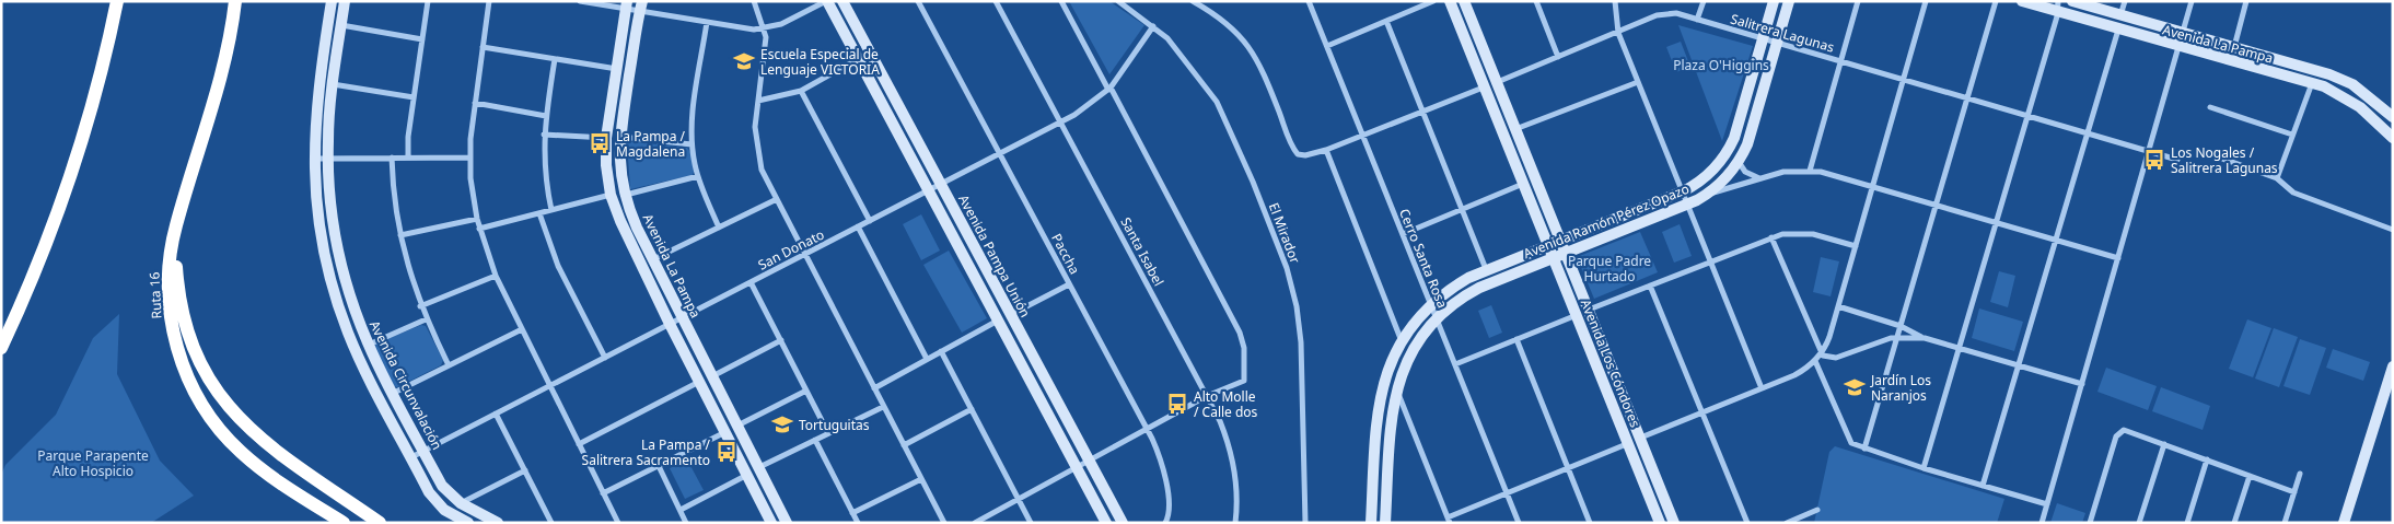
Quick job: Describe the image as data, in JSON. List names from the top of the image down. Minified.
{"streets":{"highway":["Ruta 16"],"street":["Salitrera Lagunas","Avenida La Pampa","Avenida Ramón Pérez Opazo","El Mirador","San Donato","Santa Isabel","Paccha","Avenida Pampa Unión","Cerro Santa Rosa","Avenida Los Cóndores","Avenida Circunvalación"]},"crossings":[["Salitrera Lagunas","Avenida Ramón Pérez Opazo"],["Salitrera Lagunas","Cerro Santa Rosa"],["Salitrera Lagunas","Avenida Los Cóndores"],["Avenida La Pampa","San Donato"],["Avenida Ramón Pérez Opazo","Cerro Santa Rosa"],["Avenida Ramón Pérez Opazo","Avenida Los Cóndores"],["El Mirador","San Donato"],["San Donato","Santa Isabel"],["San Donato","Paccha"],["San Donato","Avenida Pampa Unión"],["San Donato","Avenida Circunvalación"]],"parks":["Plaza O'Higgins","Parque Padre Hurtado","Parque Parapente Alto Hospicio"],"places":{"school or university":["Escuela Especial de Lenguaje VICTORIA","Jardín Los Naranjos","Tortuguitas"],"bus stop":["La Pampa / Magdalena","Los Nogales / Salitrera Lagunas","Alto Molle / Calle dos","La Pampa / Salitrera Sacramento"]}}
